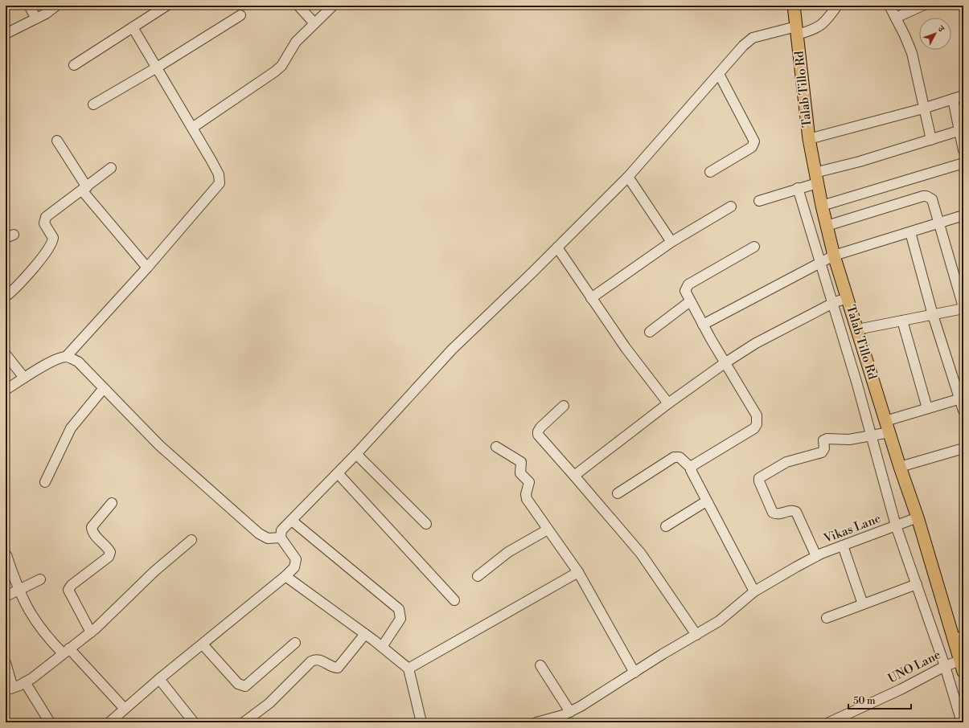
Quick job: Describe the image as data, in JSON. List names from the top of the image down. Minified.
{"streets":{"main road":["Talab Tillo Rd"],"street":["Vikas Lane","UNO Lane"]},"crossings":[["Talab Tillo Rd","Vikas Lane"],["Talab Tillo Rd","UNO Lane"]],"scale_bar":"50 m","north":"top right"}
